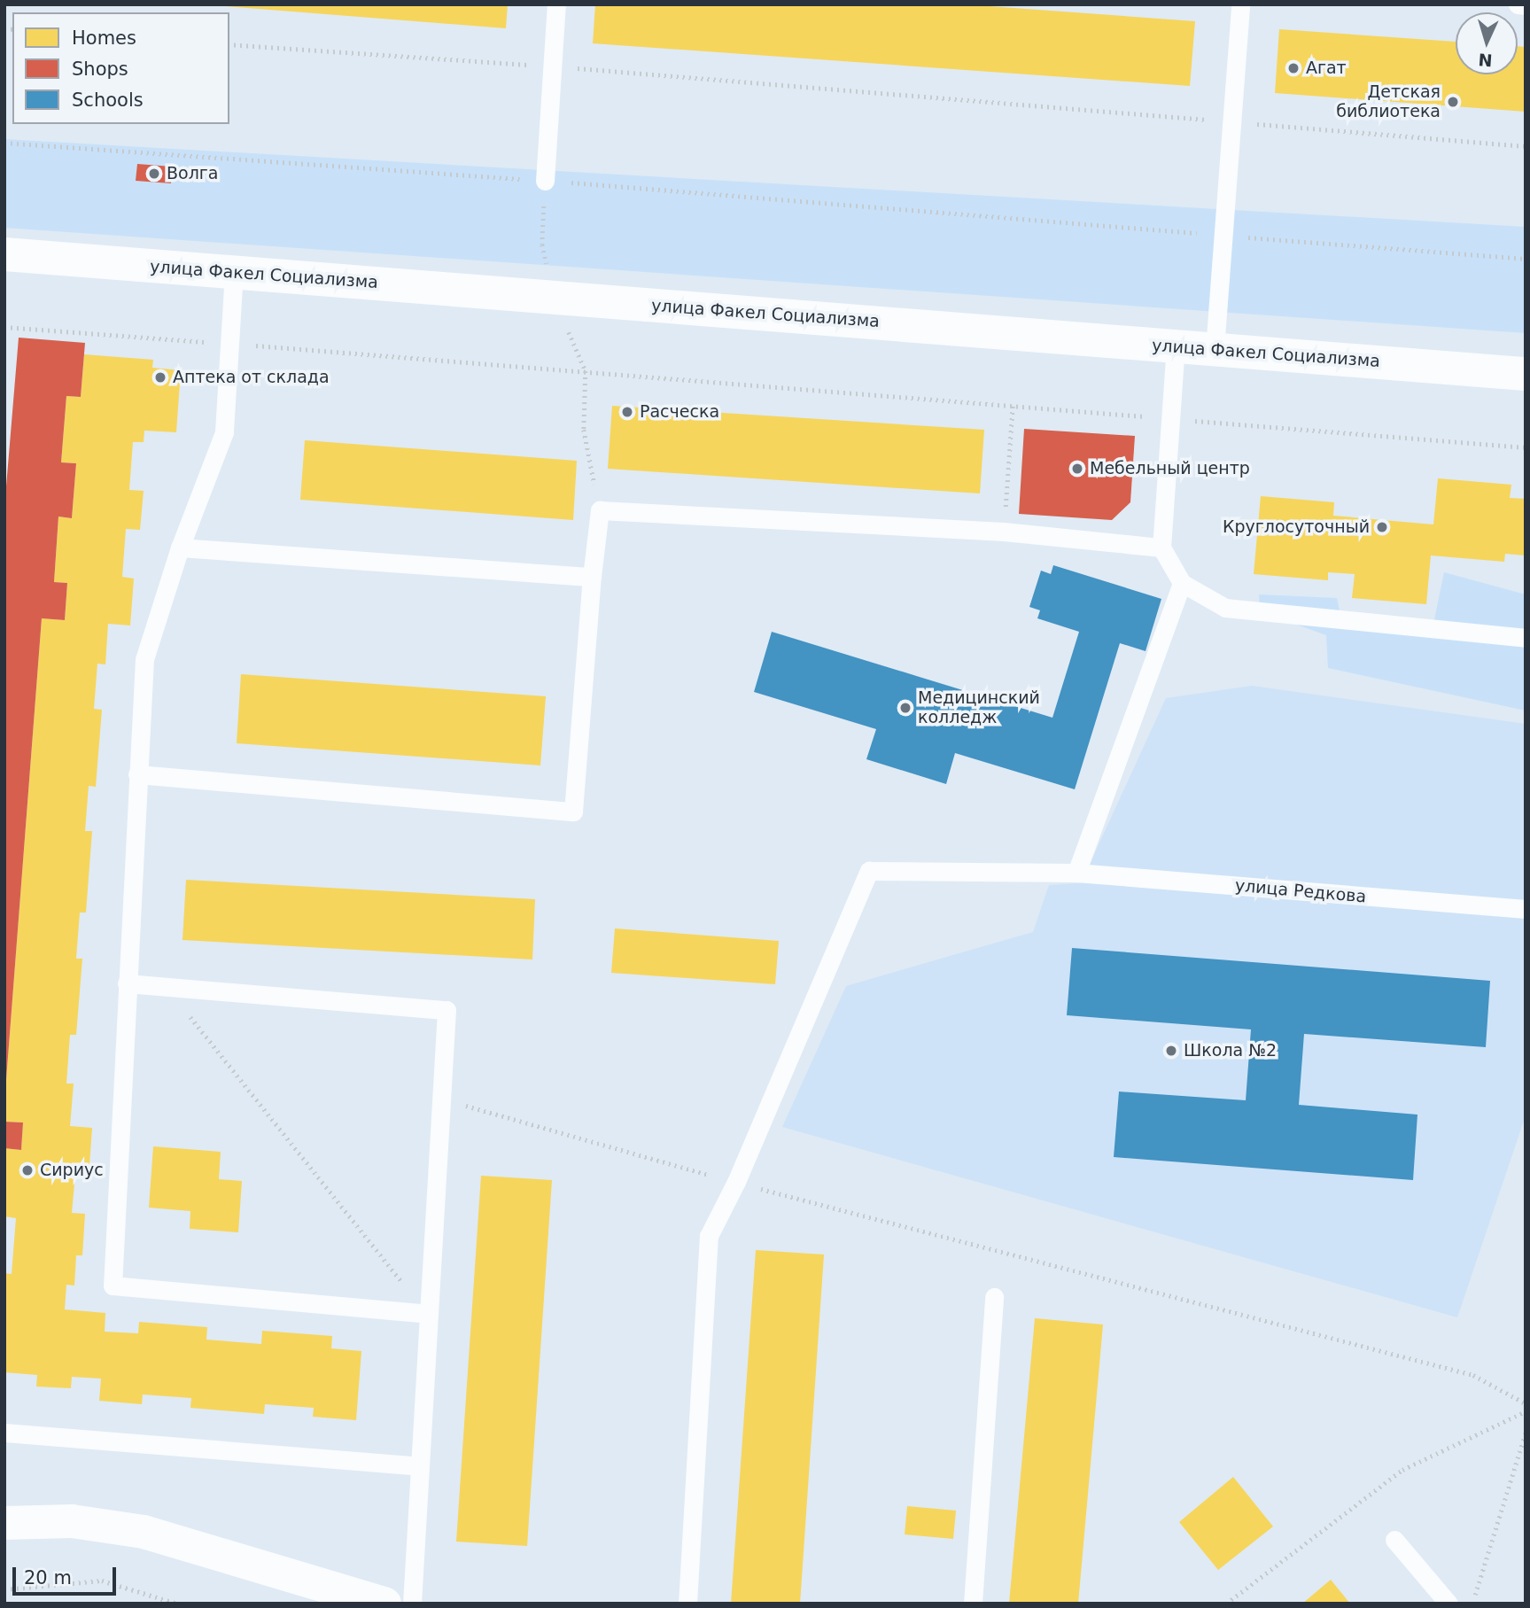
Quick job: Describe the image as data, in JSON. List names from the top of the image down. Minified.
{"streets":{"main road":["улица Факел Социализма"],"lane":["улица Редкова"]},"places":["Агат","Детская библиотека","Волга","Аптека от склада","Расческа","Мебельный центр","Круглосуточный","Медицинский колледж","Школа №2","Сириус"],"legend":["Homes","Shops","Schools"],"scale_bar":"20 m","north":"bottom"}
